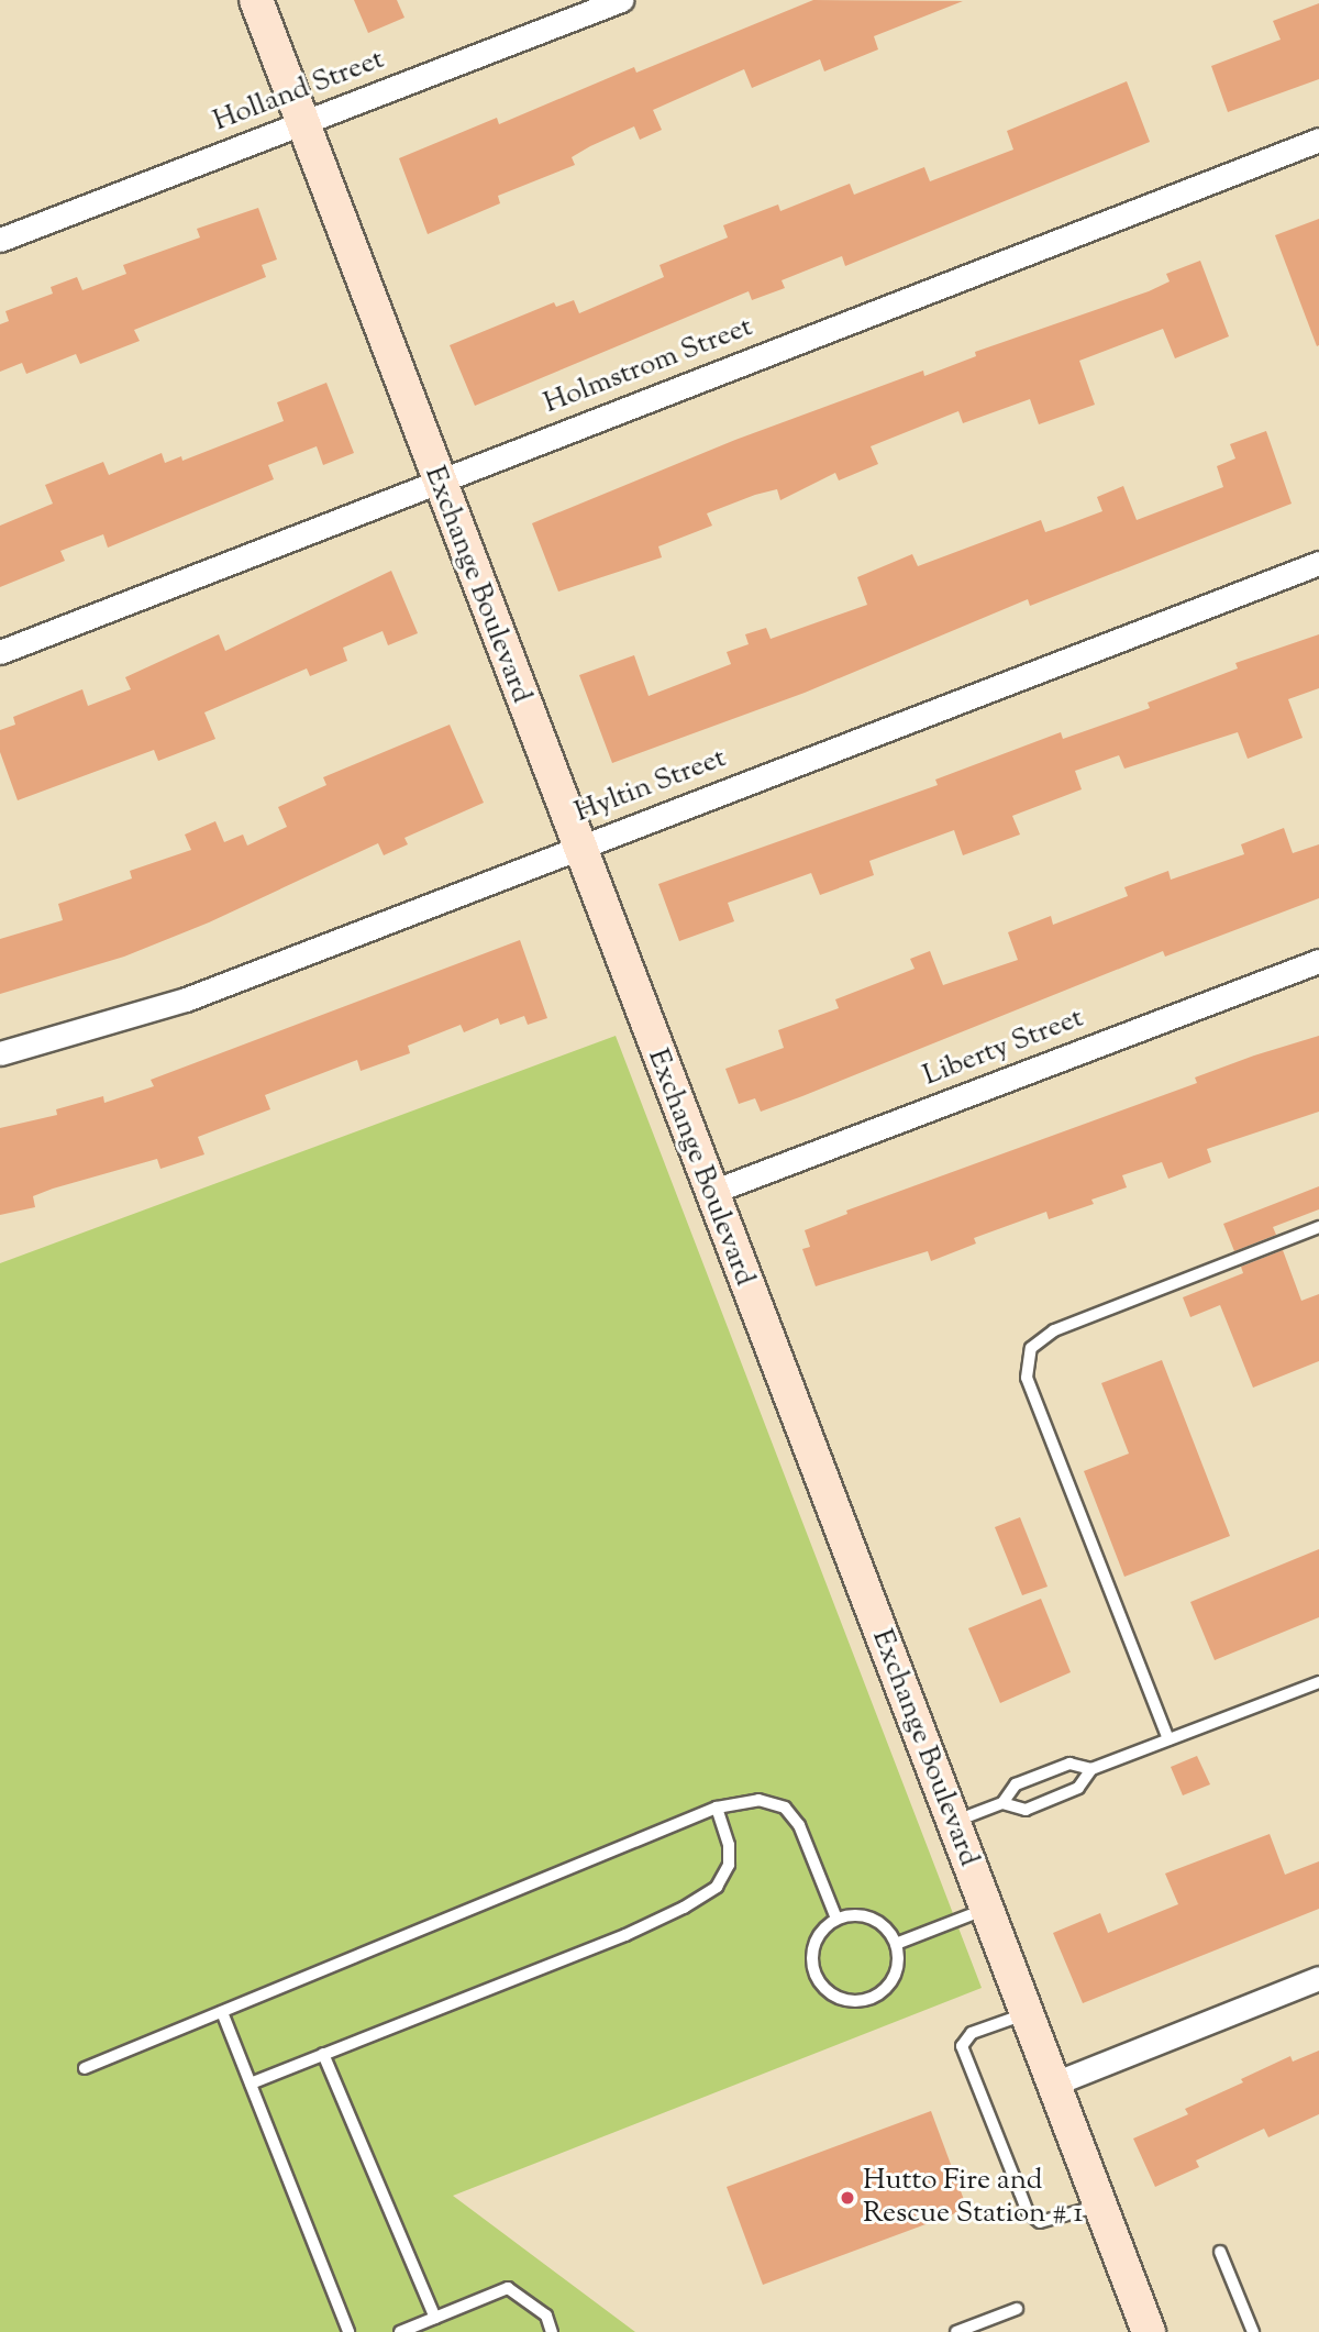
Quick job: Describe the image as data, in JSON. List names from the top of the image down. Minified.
{"streets":{"street":["Holland Street","Holmstrom Street","Exchange Boulevard","Hyltin Street","Liberty Street"]},"crossings":[["Holland Street","Exchange Boulevard"],["Holmstrom Street","Exchange Boulevard"],["Exchange Boulevard","Hyltin Street"],["Exchange Boulevard","Liberty Street"]],"places":["Hutto Fire and Rescue Station # 1"]}
